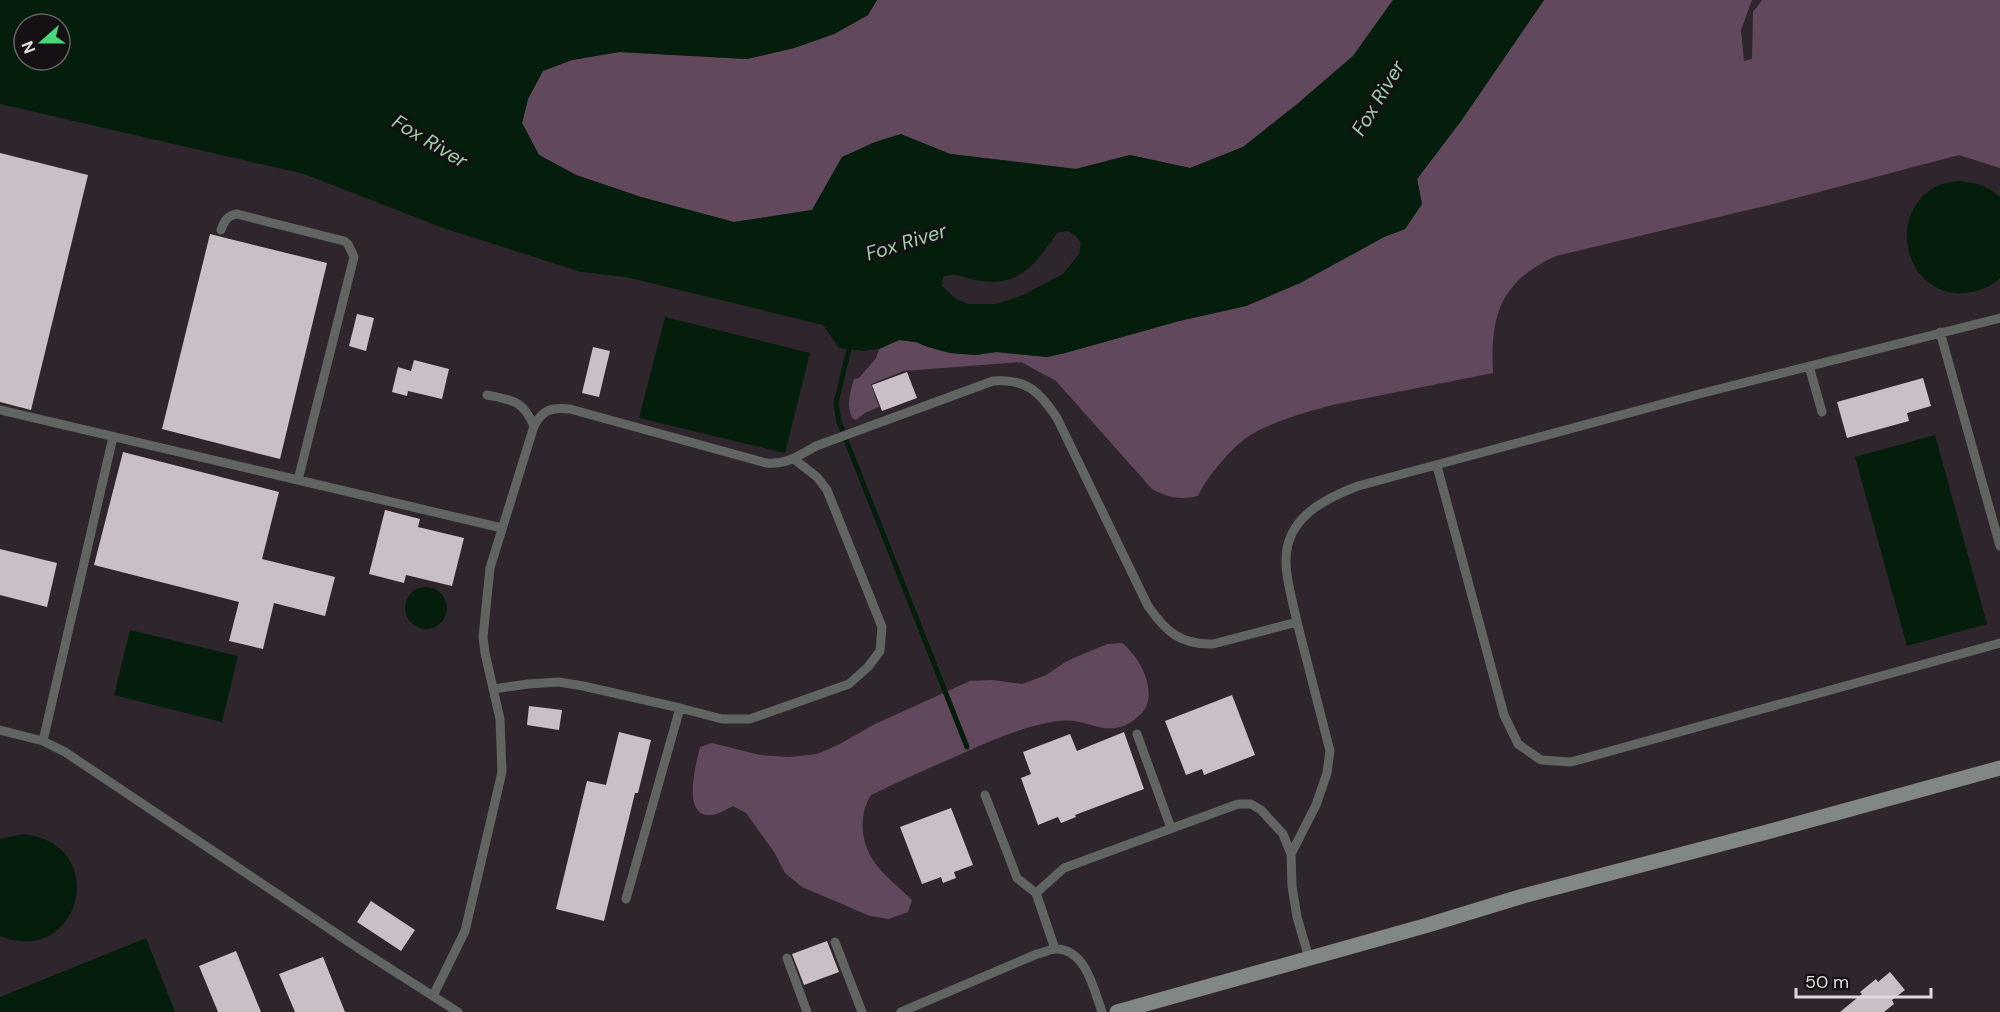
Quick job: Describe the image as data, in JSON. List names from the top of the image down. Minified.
{"water":["Fox River"],"scale_bar":"50 m","north":"left"}
